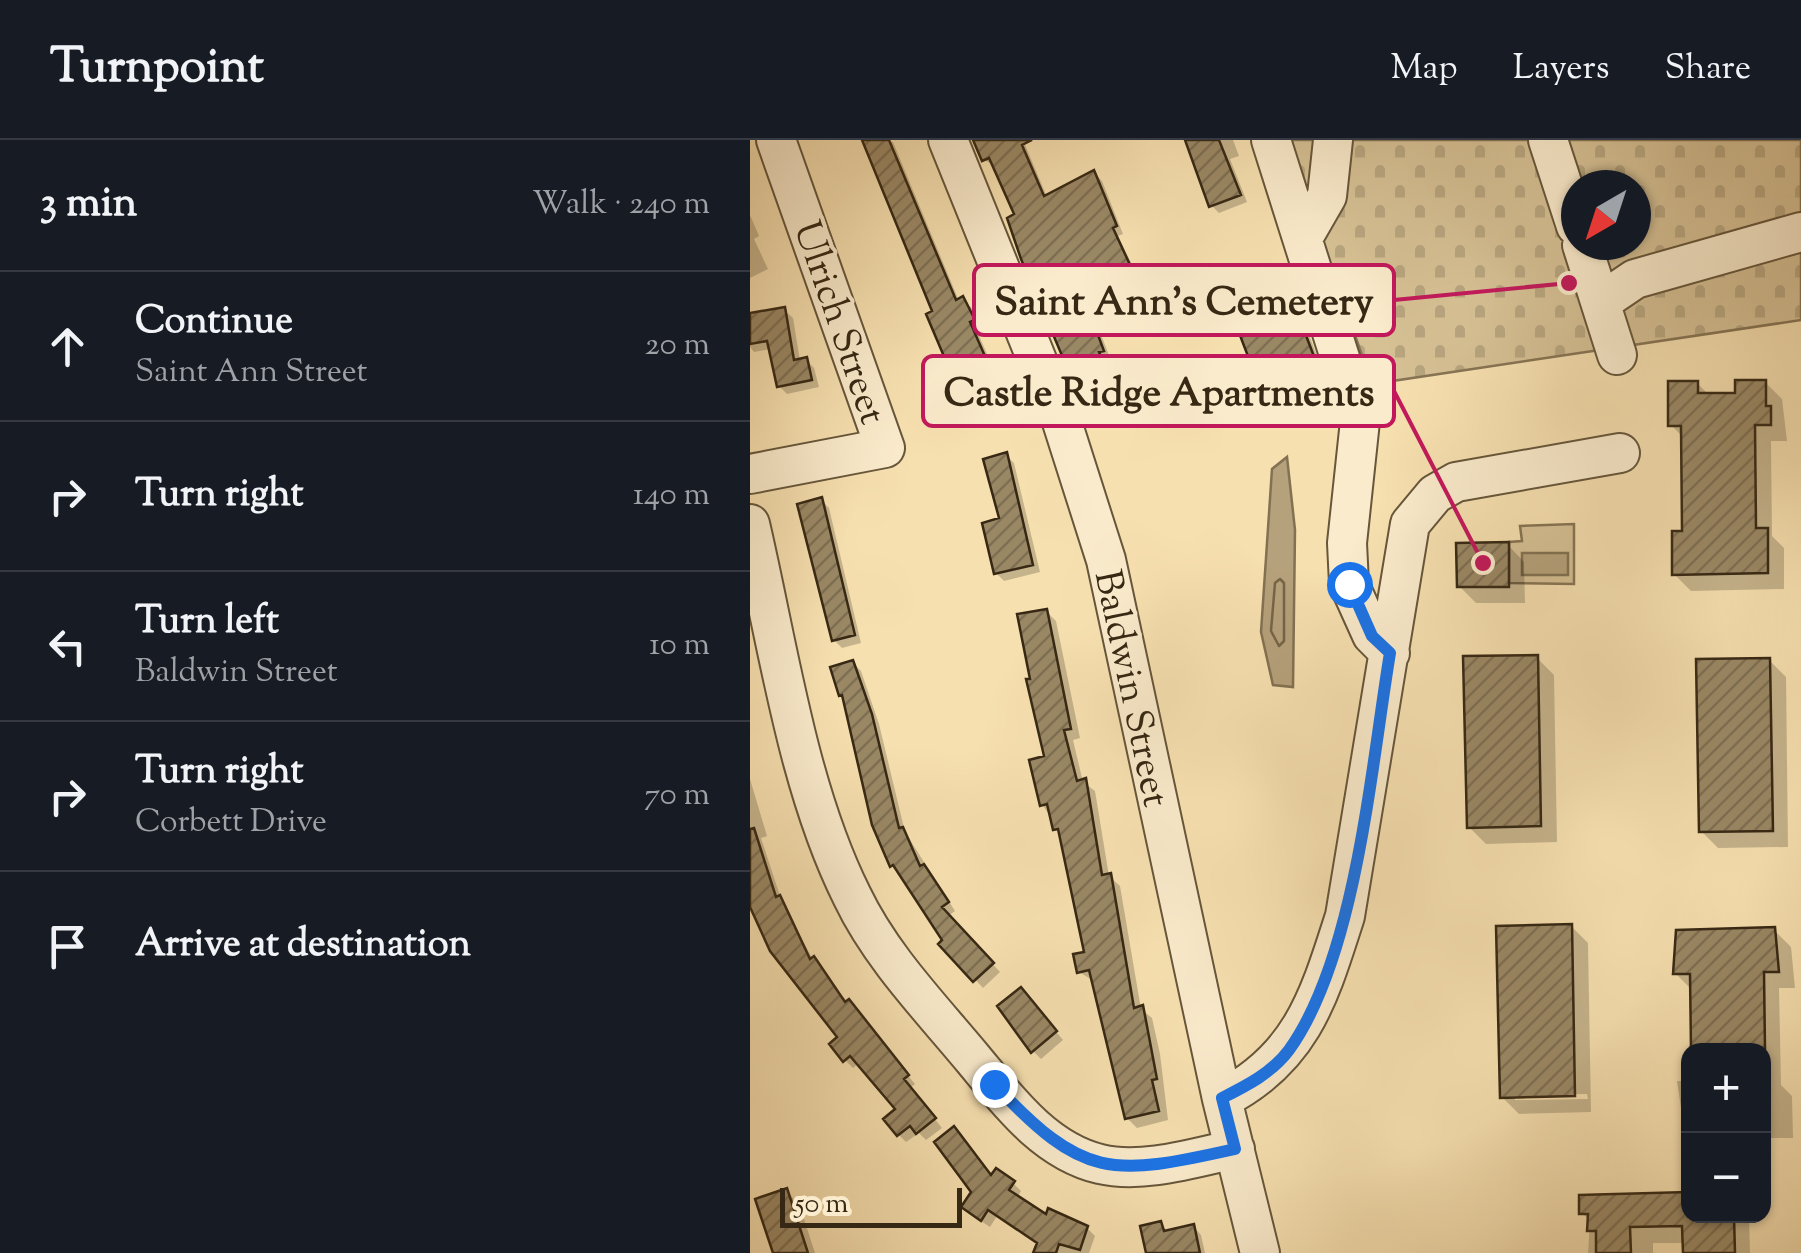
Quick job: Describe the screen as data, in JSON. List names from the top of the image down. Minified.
{"streets":{"street":["Ulrich Street","Baldwin Street"]},"places":["Saint Ann's Cemetery","Castle Ridge Apartments"],"scale_bar":"50 m","north":"bottom left","page":{"header":"Turnpoint","nav":["Map","Layers","Share"],"heading":["3 min","Walk · 240 m"],"list":[["Continue","Saint Ann Street","20 m"],["Turn right","140 m"],["Turn left","Baldwin Street","10 m"],["Turn right","Corbett Drive","70 m"],"Arrive at destination"],"map_buttons":["+","−"],"scale":"50 m"}}
